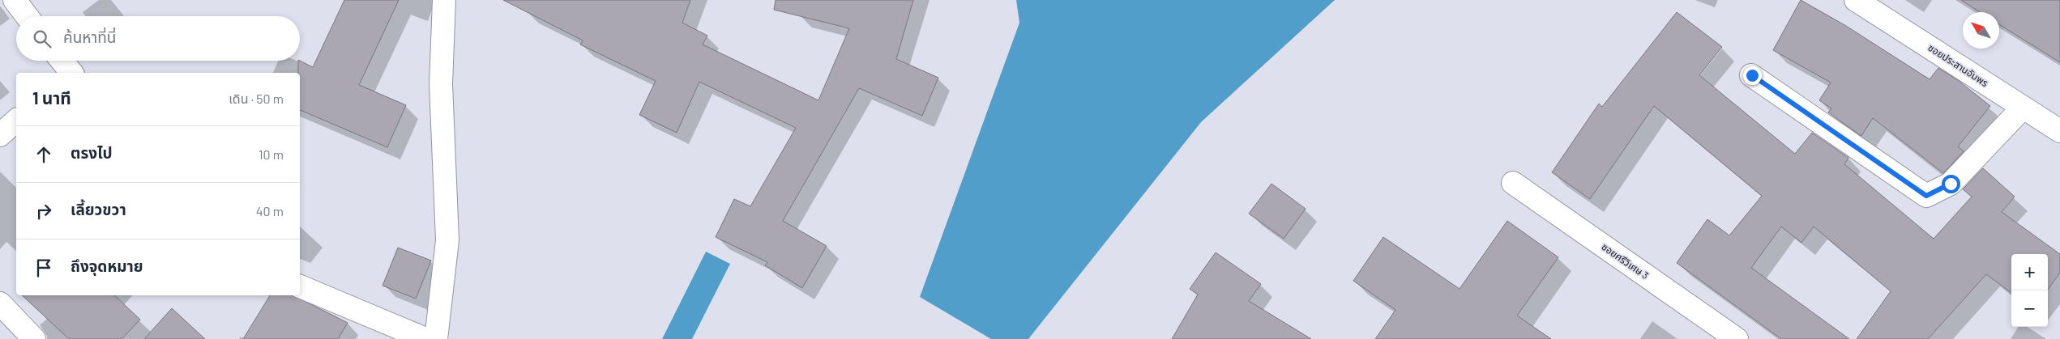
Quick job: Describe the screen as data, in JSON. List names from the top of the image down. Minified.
{"streets":{"street":["ซอยประสานอัมพร","ซอยศรีวิเศษ 3"]},"north":"top left","page":{"search":"ค้นหาที่นี่","heading":["1 นาที","เดิน · 50 m"],"list":[["ตรงไป","10 m"],["เลี้ยวขวา","40 m"],"ถึงจุดหมาย"],"map_buttons":["+","−"]}}
